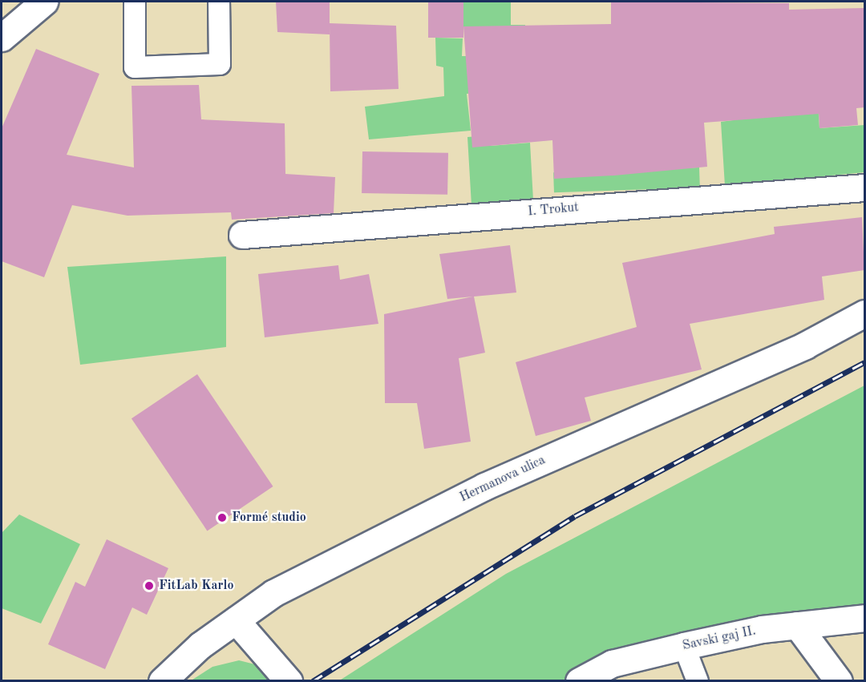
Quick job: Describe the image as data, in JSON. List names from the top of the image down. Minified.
{"streets":{"street":["I. Trokut","Hermanova ulica","Savski gaj II."]},"places":["Formé studio","FitLab Karlo"]}
